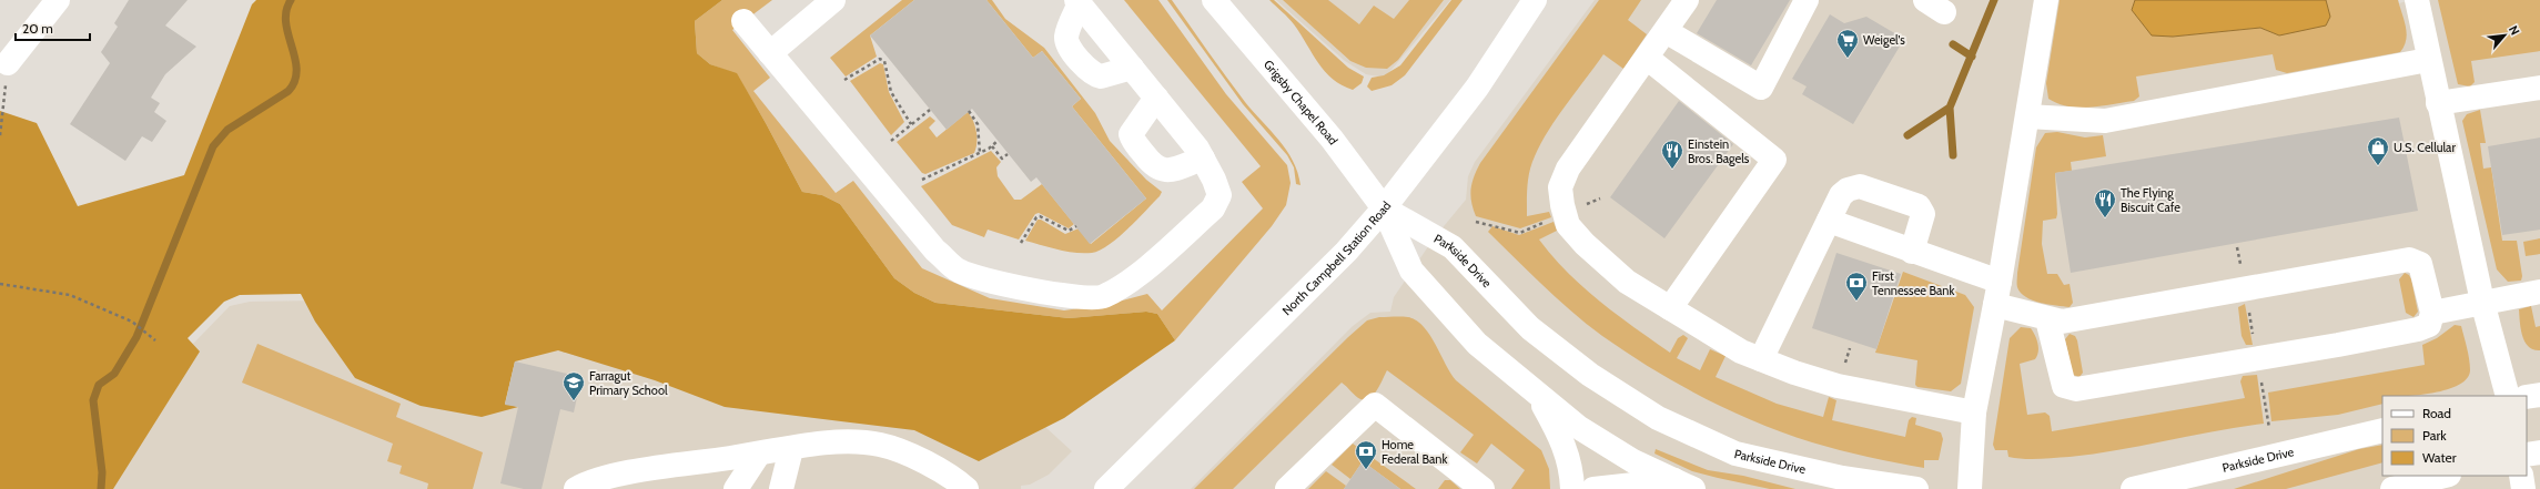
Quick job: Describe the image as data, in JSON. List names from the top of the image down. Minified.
{"streets":{"street":["Grigsby Chapel Road","North Campbell Station Road","Parkside Drive"]},"crossings":[["Grigsby Chapel Road","North Campbell Station Road"],["Grigsby Chapel Road","Parkside Drive"],["North Campbell Station Road","Parkside Drive"]],"places":{"supermarket":["Weigel's"],"shop":["U.S. Cellular"],"restaurant":["Einstein Bros. Bagels","The Flying Biscuit Cafe"],"bank":["First Tennessee Bank","Home Federal Bank"],"school or university":["Farragut Primary School"]},"legend":["Road","Park","Water"],"scale_bar":"20 m","north":"top right"}
